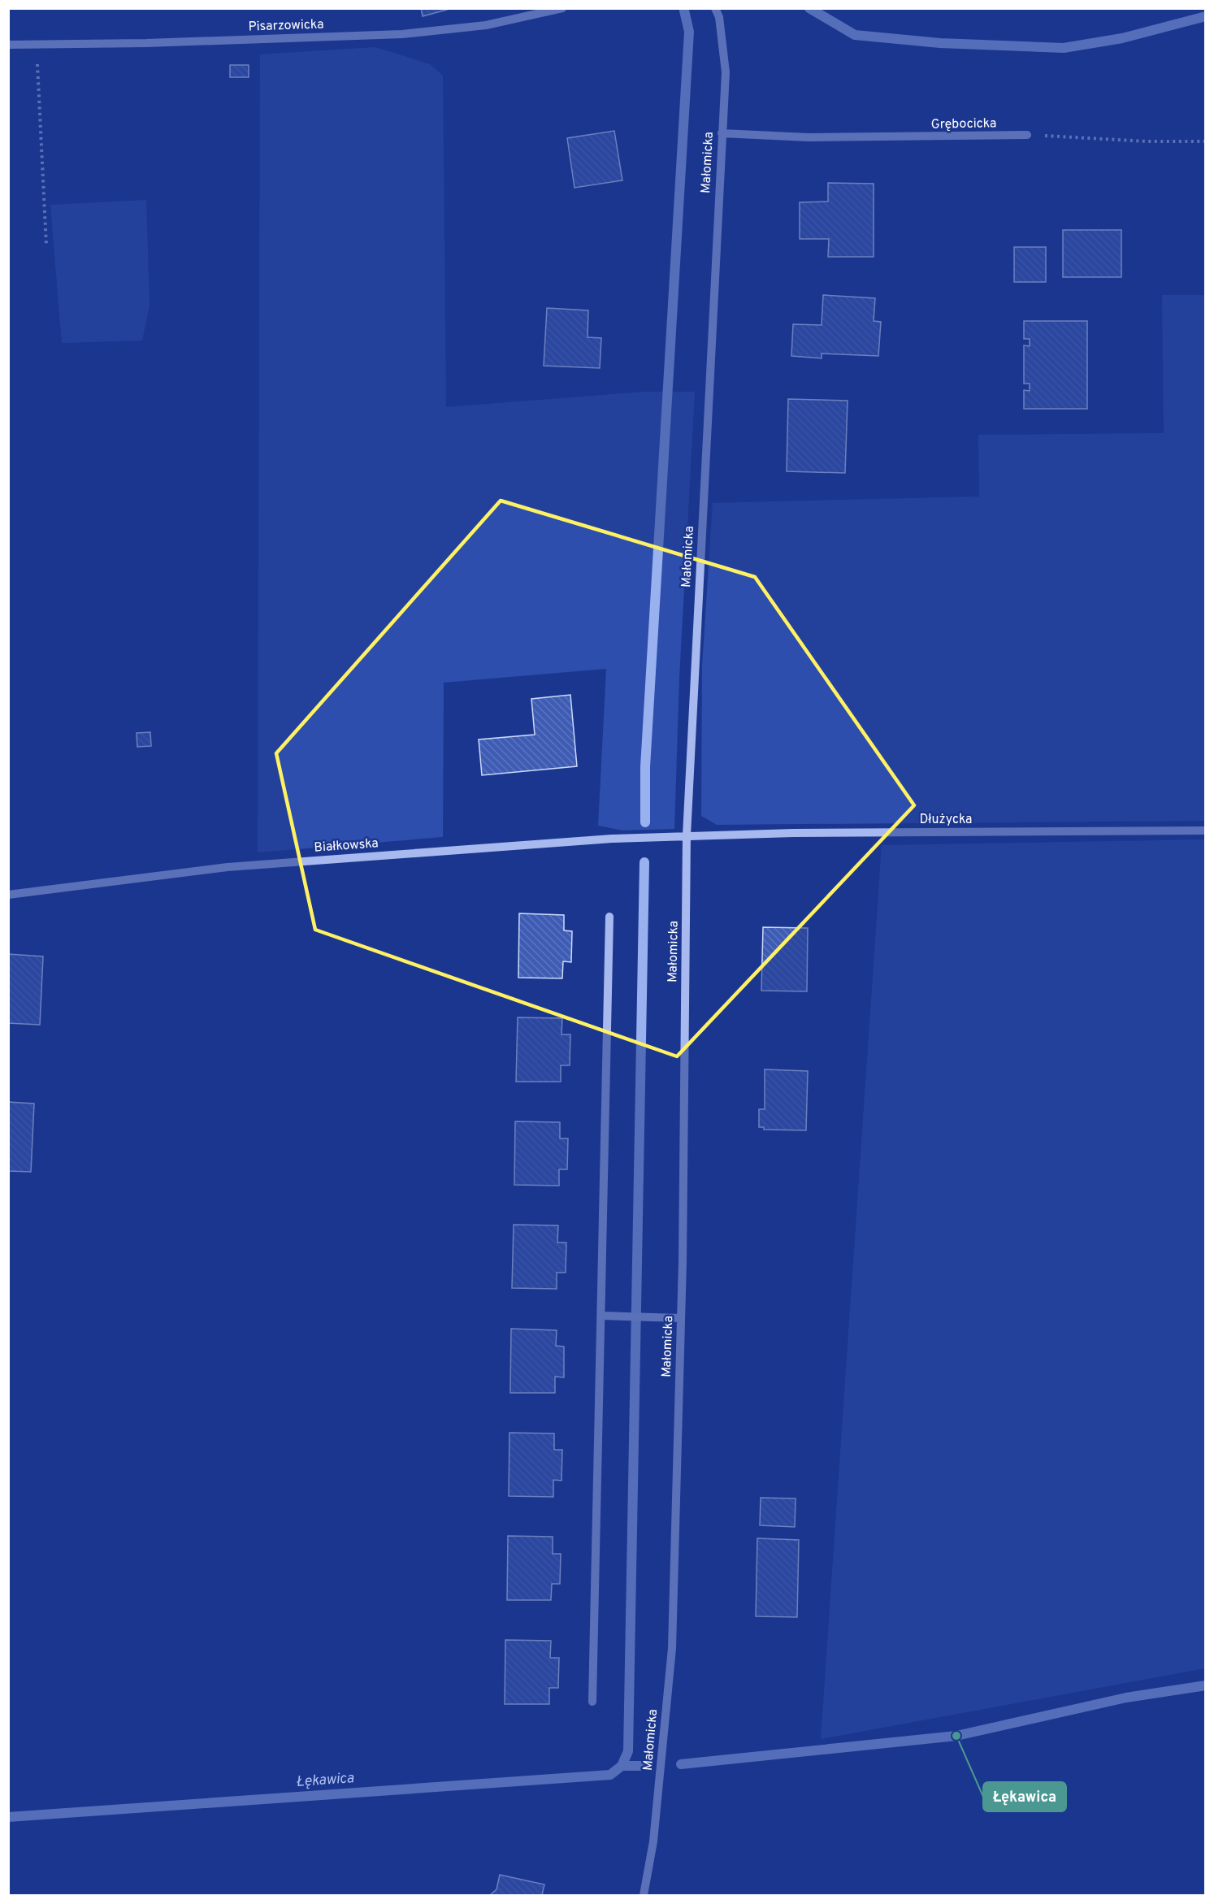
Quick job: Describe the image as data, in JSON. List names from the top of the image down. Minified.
{"streets":{"street":["Pisarzowicka","Grębocicka","Małomicka","Dłużycka","Białkowska"]},"crossings":[["Grębocicka","Małomicka"],["Małomicka","Dłużycka"],["Małomicka","Białkowska"],["Dłużycka","Białkowska"]],"water":["Łękawica"],"places":["Łękawica"]}
